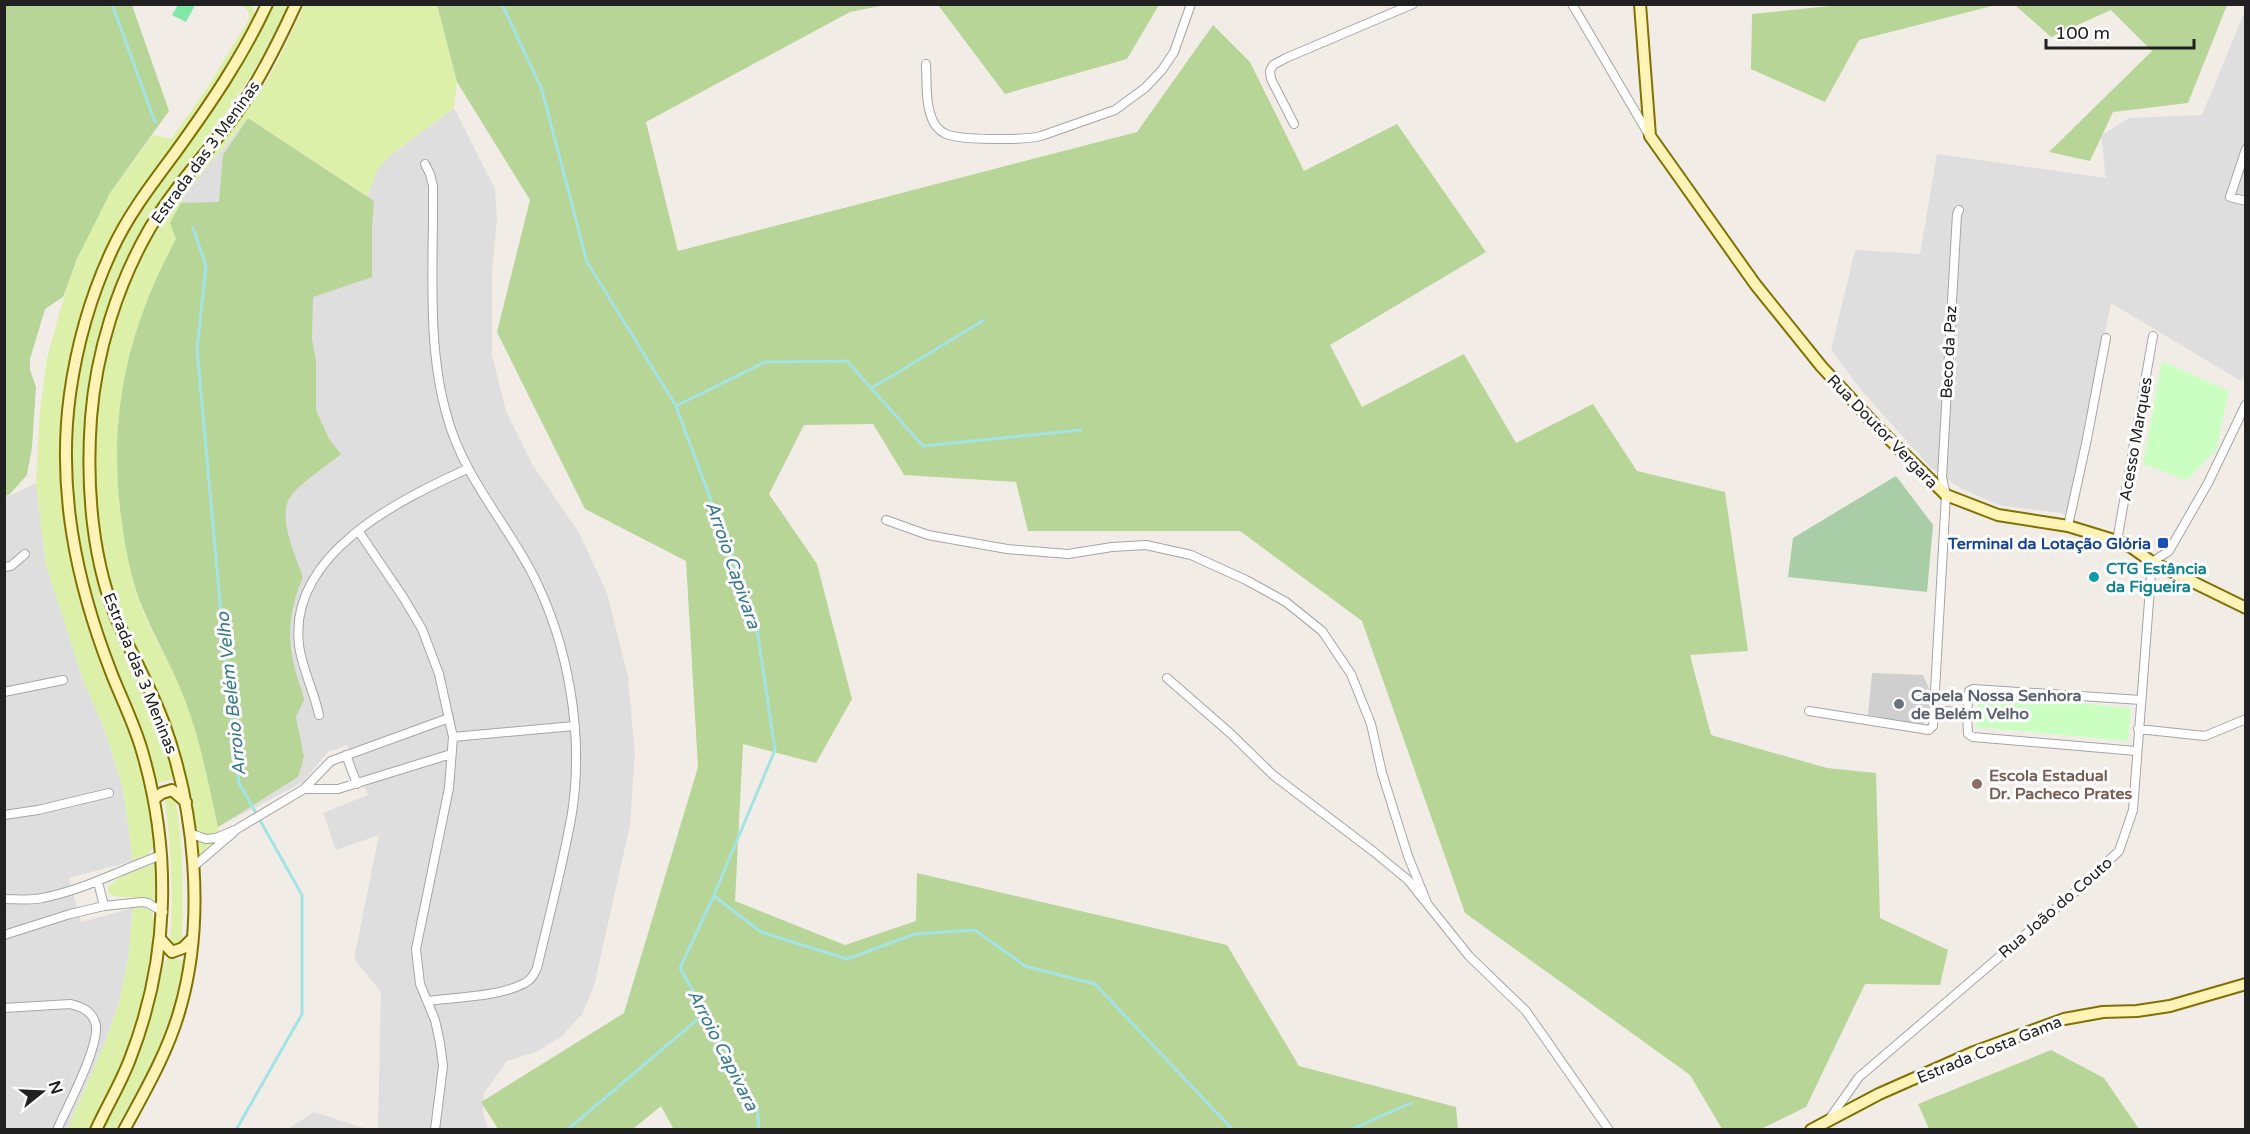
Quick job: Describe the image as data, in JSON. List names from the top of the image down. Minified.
{"streets":{"main road":["Estrada das 3 Meninas","Rua Doutor Vergara","Estrada Costa Gama"],"street":["Beco da Paz","Acesso Marques","Rua João do Couto"]},"crossings":[["Beco da Paz","Rua Doutor Vergara"],["Rua Doutor Vergara","Acesso Marques"],["Rua Doutor Vergara","Rua João do Couto"],["Rua João do Couto","Estrada Costa Gama"]],"water":["Arroio Capivara","Arroio Belém Velho"],"places":{"transit":["Terminal da Lotação Glória"],"other":["CTG Estância da Figueira","Capela Nossa Senhora de Belém Velho","Escola Estadual Dr. Pacheco Prates"]},"scale_bar":"100 m","north":"right"}
